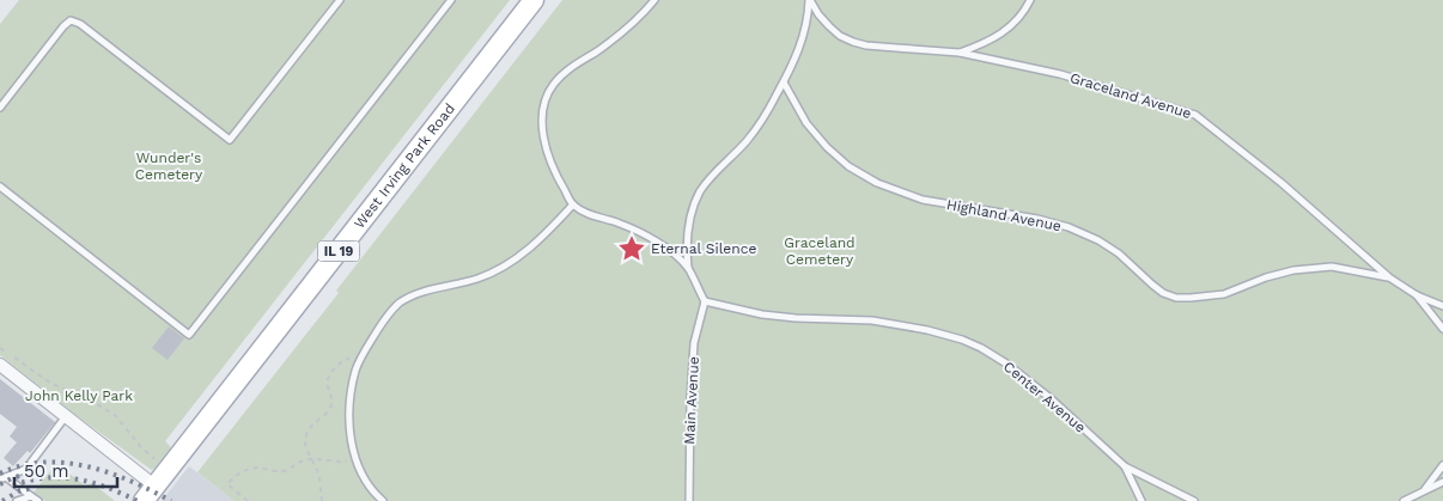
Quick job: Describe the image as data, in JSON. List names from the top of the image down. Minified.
{"streets":{"main road":["West Irving Park Road","IL 19"],"lane":["Graceland Avenue","Highland Avenue","Center Avenue","Main Avenue"]},"crossings":[["Graceland Avenue","Highland Avenue"],["Center Avenue","Main Avenue"]],"parks":["Wunder's Cemetery","Graceland Cemetery","John Kelly Park"],"places":{"place":["Eternal Silence"]},"scale_bar":"50 m"}
